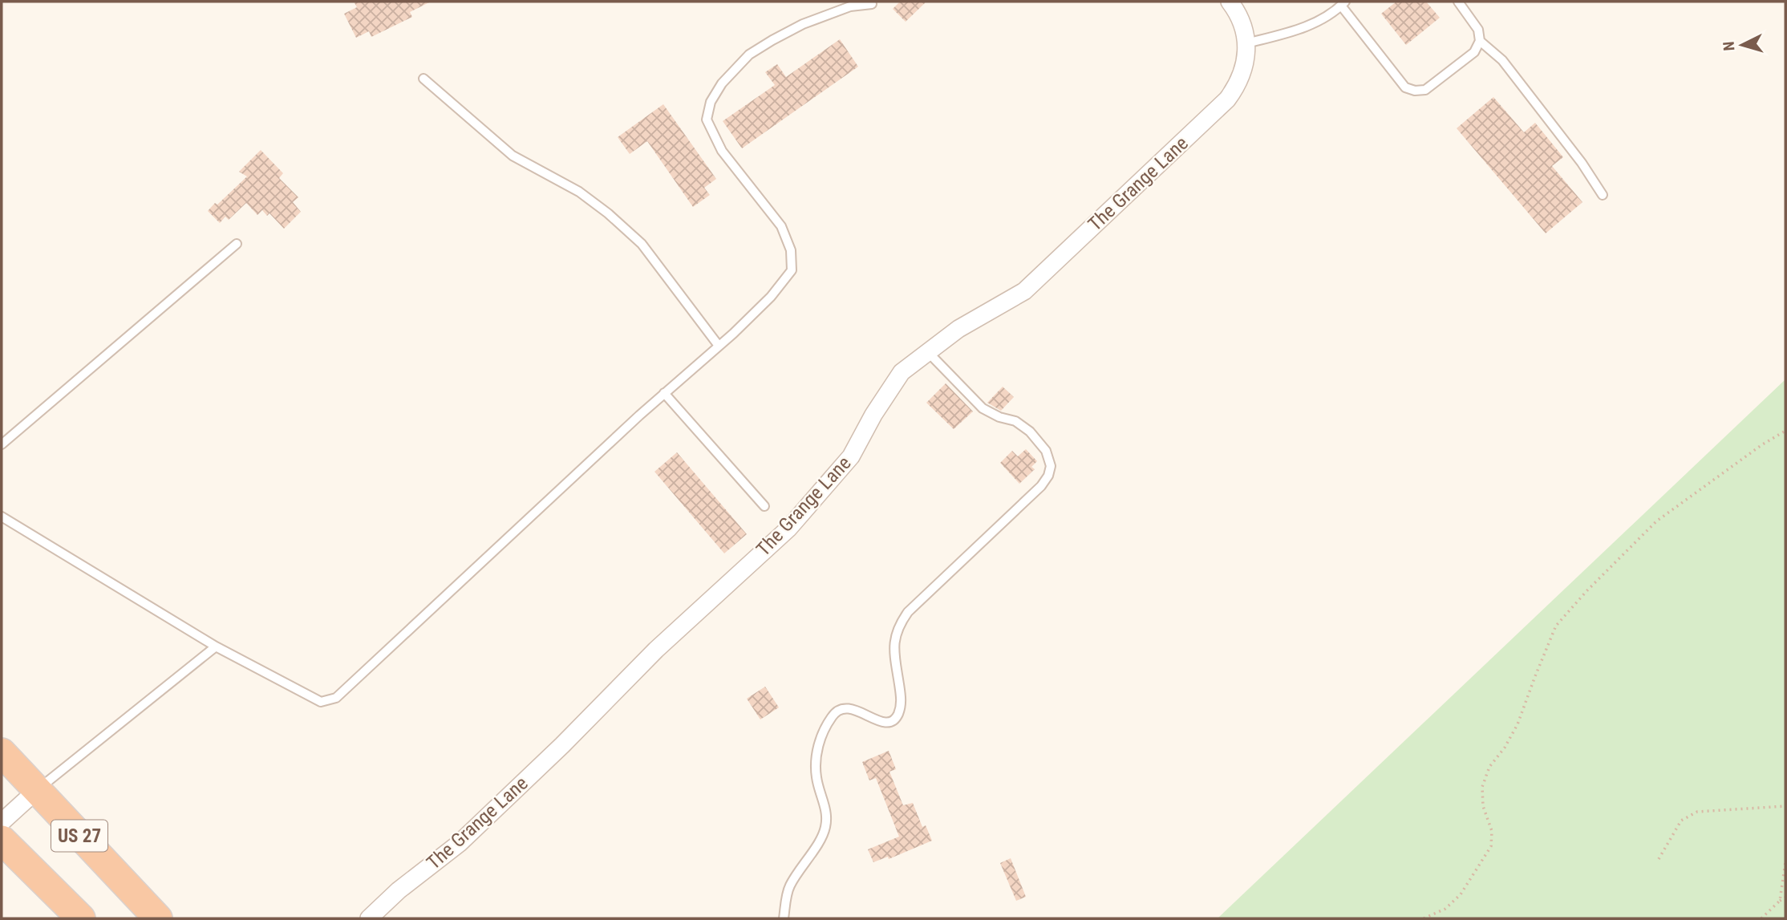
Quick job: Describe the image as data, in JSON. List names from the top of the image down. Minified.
{"streets":{"highway":["US 27"],"street":["The Grange Lane"]},"north":"left"}
